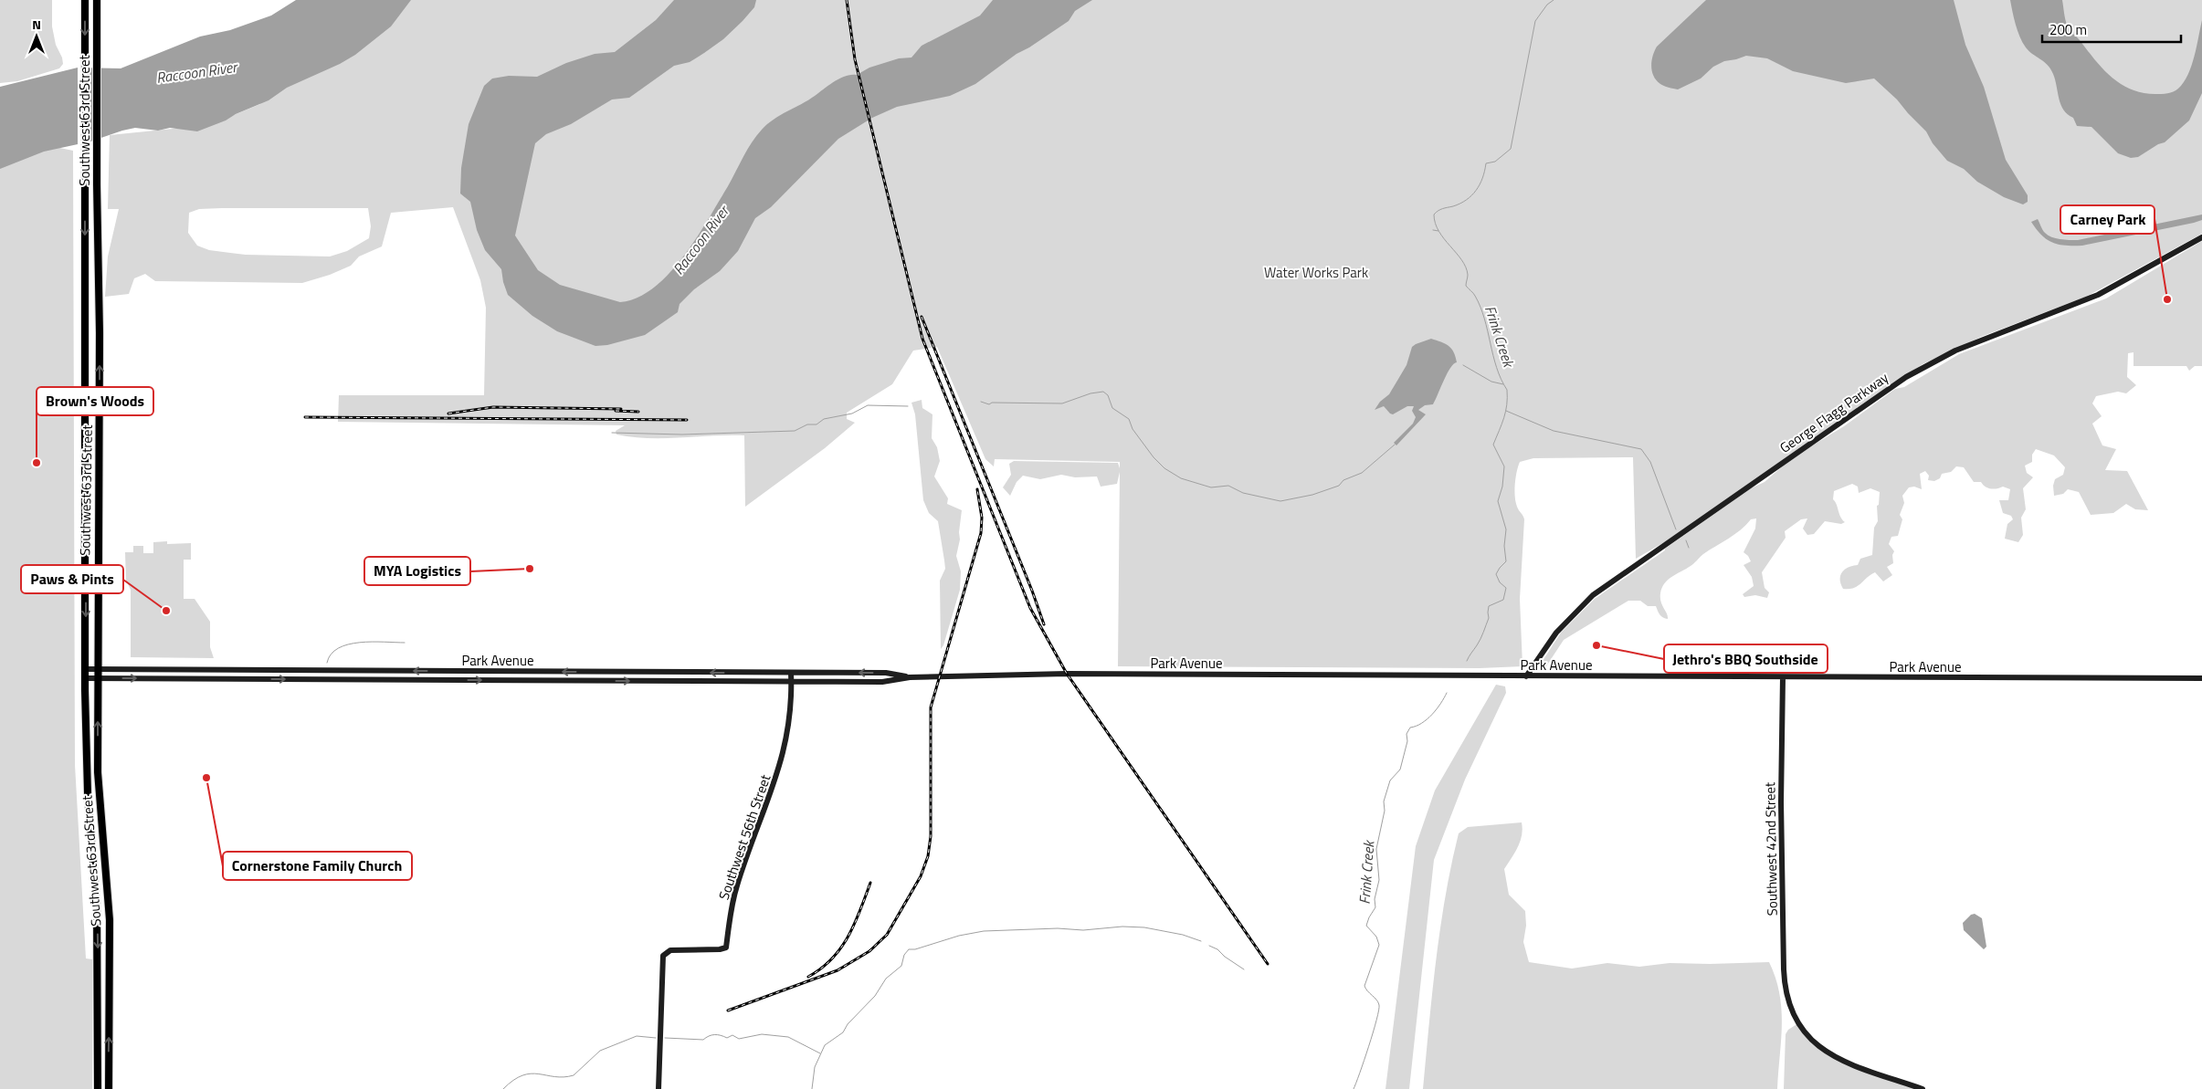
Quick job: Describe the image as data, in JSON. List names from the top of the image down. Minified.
{"streets":{"main road":["Southwest 63rd Street","George Flagg Parkway","Park Avenue","Southwest 56th Street","Southwest 42nd Street"]},"crossings":[["Southwest 63rd Street","Park Avenue"],["George Flagg Parkway","Park Avenue"],["Park Avenue","Southwest 56th Street"],["Park Avenue","Southwest 42nd Street"]],"water":["Raccoon River","Frink Creek"],"parks":["Water Works Park"],"places":["Carney Park","Brown's Woods","MYA Logistics","Paws & Pints","Jethro's BBQ Southside","Cornerstone Family Church"],"scale_bar":"200 m","north":"top"}
